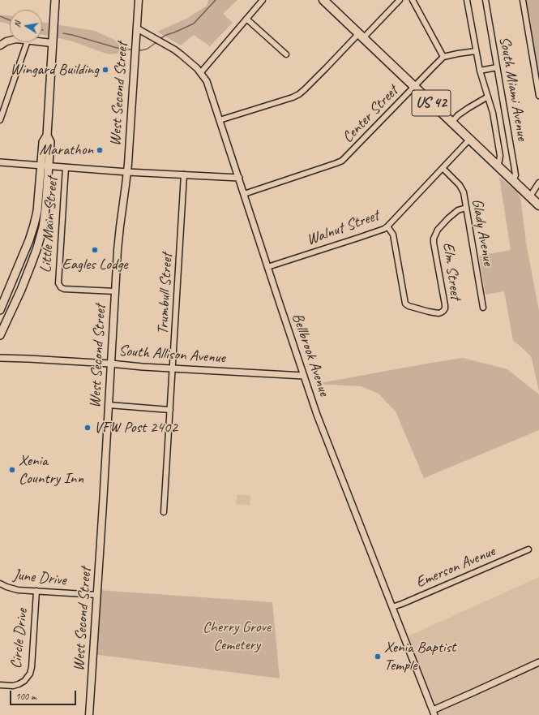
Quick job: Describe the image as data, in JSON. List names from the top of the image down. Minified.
{"streets":{"highway":["US 42"],"main road":["West Second Street"],"street":["South Miami Avenue","Center Street","Little Main Street","Walnut Street","Glady Avenue","Elm Street","Trumbull Street","South Allison Avenue","Bellbrook Avenue","Emerson Avenue","June Drive","Circle Drive"]},"crossings":[["South Miami Avenue","US 42"],["West Second Street","Little Main Street"],["West Second Street","South Allison Avenue"],["West Second Street","Bellbrook Avenue"],["West Second Street","June Drive"],["US 42","Center Street"],["US 42","Walnut Street"],["Center Street","Bellbrook Avenue"],["Walnut Street","Glady Avenue"],["Walnut Street","Elm Street"],["Walnut Street","Bellbrook Avenue"],["Glady Avenue","Elm Street"],["Trumbull Street","South Allison Avenue"],["South Allison Avenue","Bellbrook Avenue"],["Bellbrook Avenue","Emerson Avenue"],["June Drive","Circle Drive"]],"parks":["Cherry Grove Cemetery"],"places":["Wingard Building","Marathon","Eagles Lodge","VFW Post 2402","Xenia Country Inn","Xenia Baptist Temple"],"scale_bar":"100 m","north":"left"}
